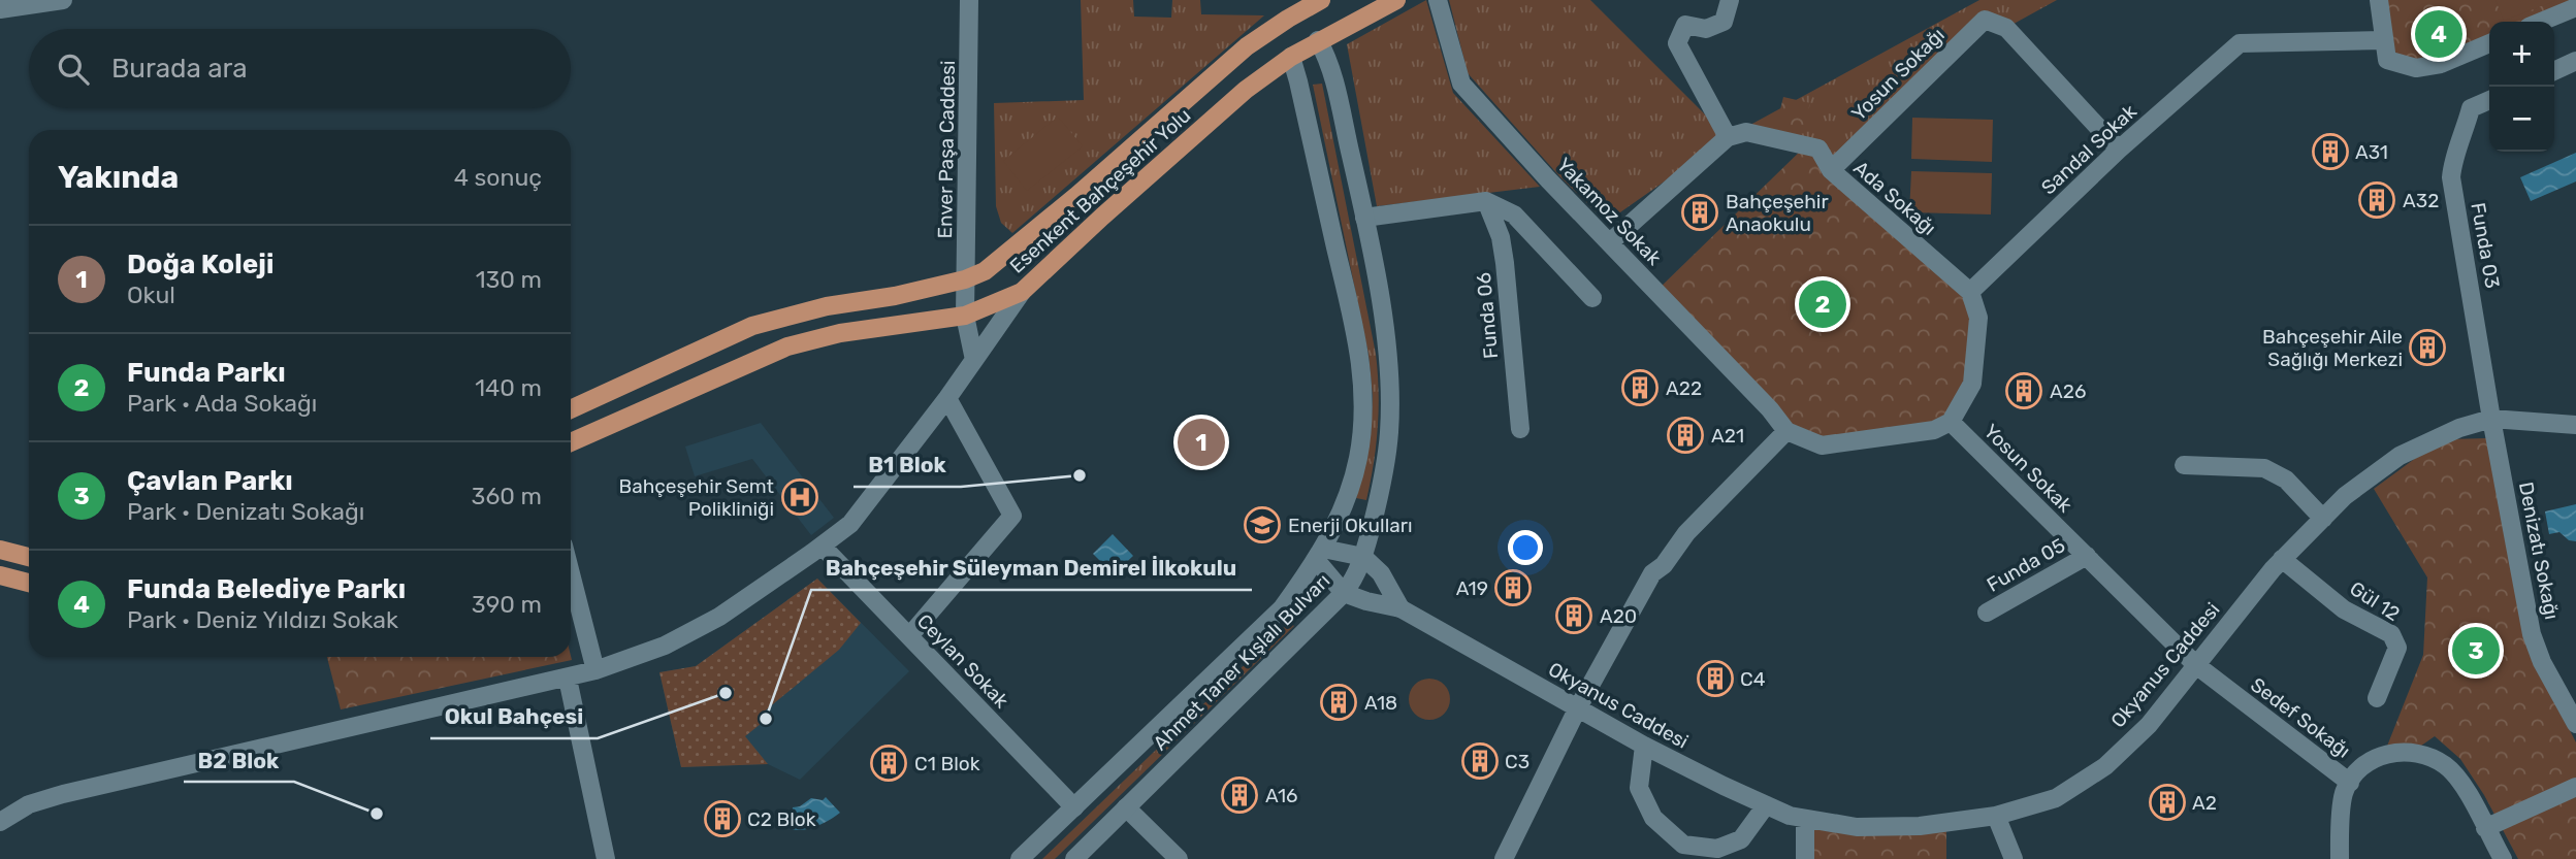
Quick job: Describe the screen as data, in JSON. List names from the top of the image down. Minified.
{"streets":{"main road":["Esenkent Bahçeşehir Yolu"],"street":["Yosun Sokağı","Enver Paşa Caddesi","Sandal Sokak","Ada Sokağı","Yakamoz Sokak","Funda 03","Funda 06","Yosun Sokak","Denizatı Sokağı","Funda 05","Gül 12","Ceylan Sokak","Ahmet Taner Kışlalı Bulvarı","Okyanus Caddesi","Sedef Sokağı"]},"crossings":[["Yosun Sokağı","Sandal Sokak"],["Yosun Sokağı","Ada Sokağı"],["Enver Paşa Caddesi","Esenkent Bahçeşehir Yolu"],["Sandal Sokak","Ada Sokağı"],["Esenkent Bahçeşehir Yolu","Ahmet Taner Kışlalı Bulvarı"],["Funda 03","Denizatı Sokağı"],["Funda 03","Okyanus Caddesi"],["Yosun Sokak","Funda 05"],["Yosun Sokak","Okyanus Caddesi"],["Yosun Sokak","Sedef Sokağı"],["Denizatı Sokağı","Okyanus Caddesi"],["Gül 12","Okyanus Caddesi"],["Ceylan Sokak","Ahmet Taner Kışlalı Bulvarı"],["Okyanus Caddesi","Sedef Sokağı"]],"places":{"building":["A31","A32","Bahçeşehir Anaokulu","Bahçeşehir Aile Sağlığı Merkezi","A22","A26","A21","A19","A20","C4","A18","C3","C1 Blok","A16","A2","C2 Blok"],"other":["B1 Blok","Okul Bahçesi","Bahçeşehir Süleyman Demirel İlkokulu","B2 Blok"],"hospital":["Bahçeşehir Semt Polikliniği"],"school or university":["Enerji Okulları"]},"page":{"pins":["4","2","1","3"],"map_buttons":["+","−"],"search":"Burada ara","heading":["Yakında","4 sonuç"],"list":[{"mark":"1","name":"Doğa Koleji","note":"Okul","value":"130 m"},{"mark":"2","name":"Funda Parkı","note":"Park · Ada Sokağı","value":"140 m"},{"mark":"3","name":"Çavlan Parkı","note":"Park · Denizatı Sokağı","value":"360 m"},{"mark":"4","name":"Funda Belediye Parkı","note":"Park · Deniz Yıldızı Sokak","value":"390 m"}]}}
